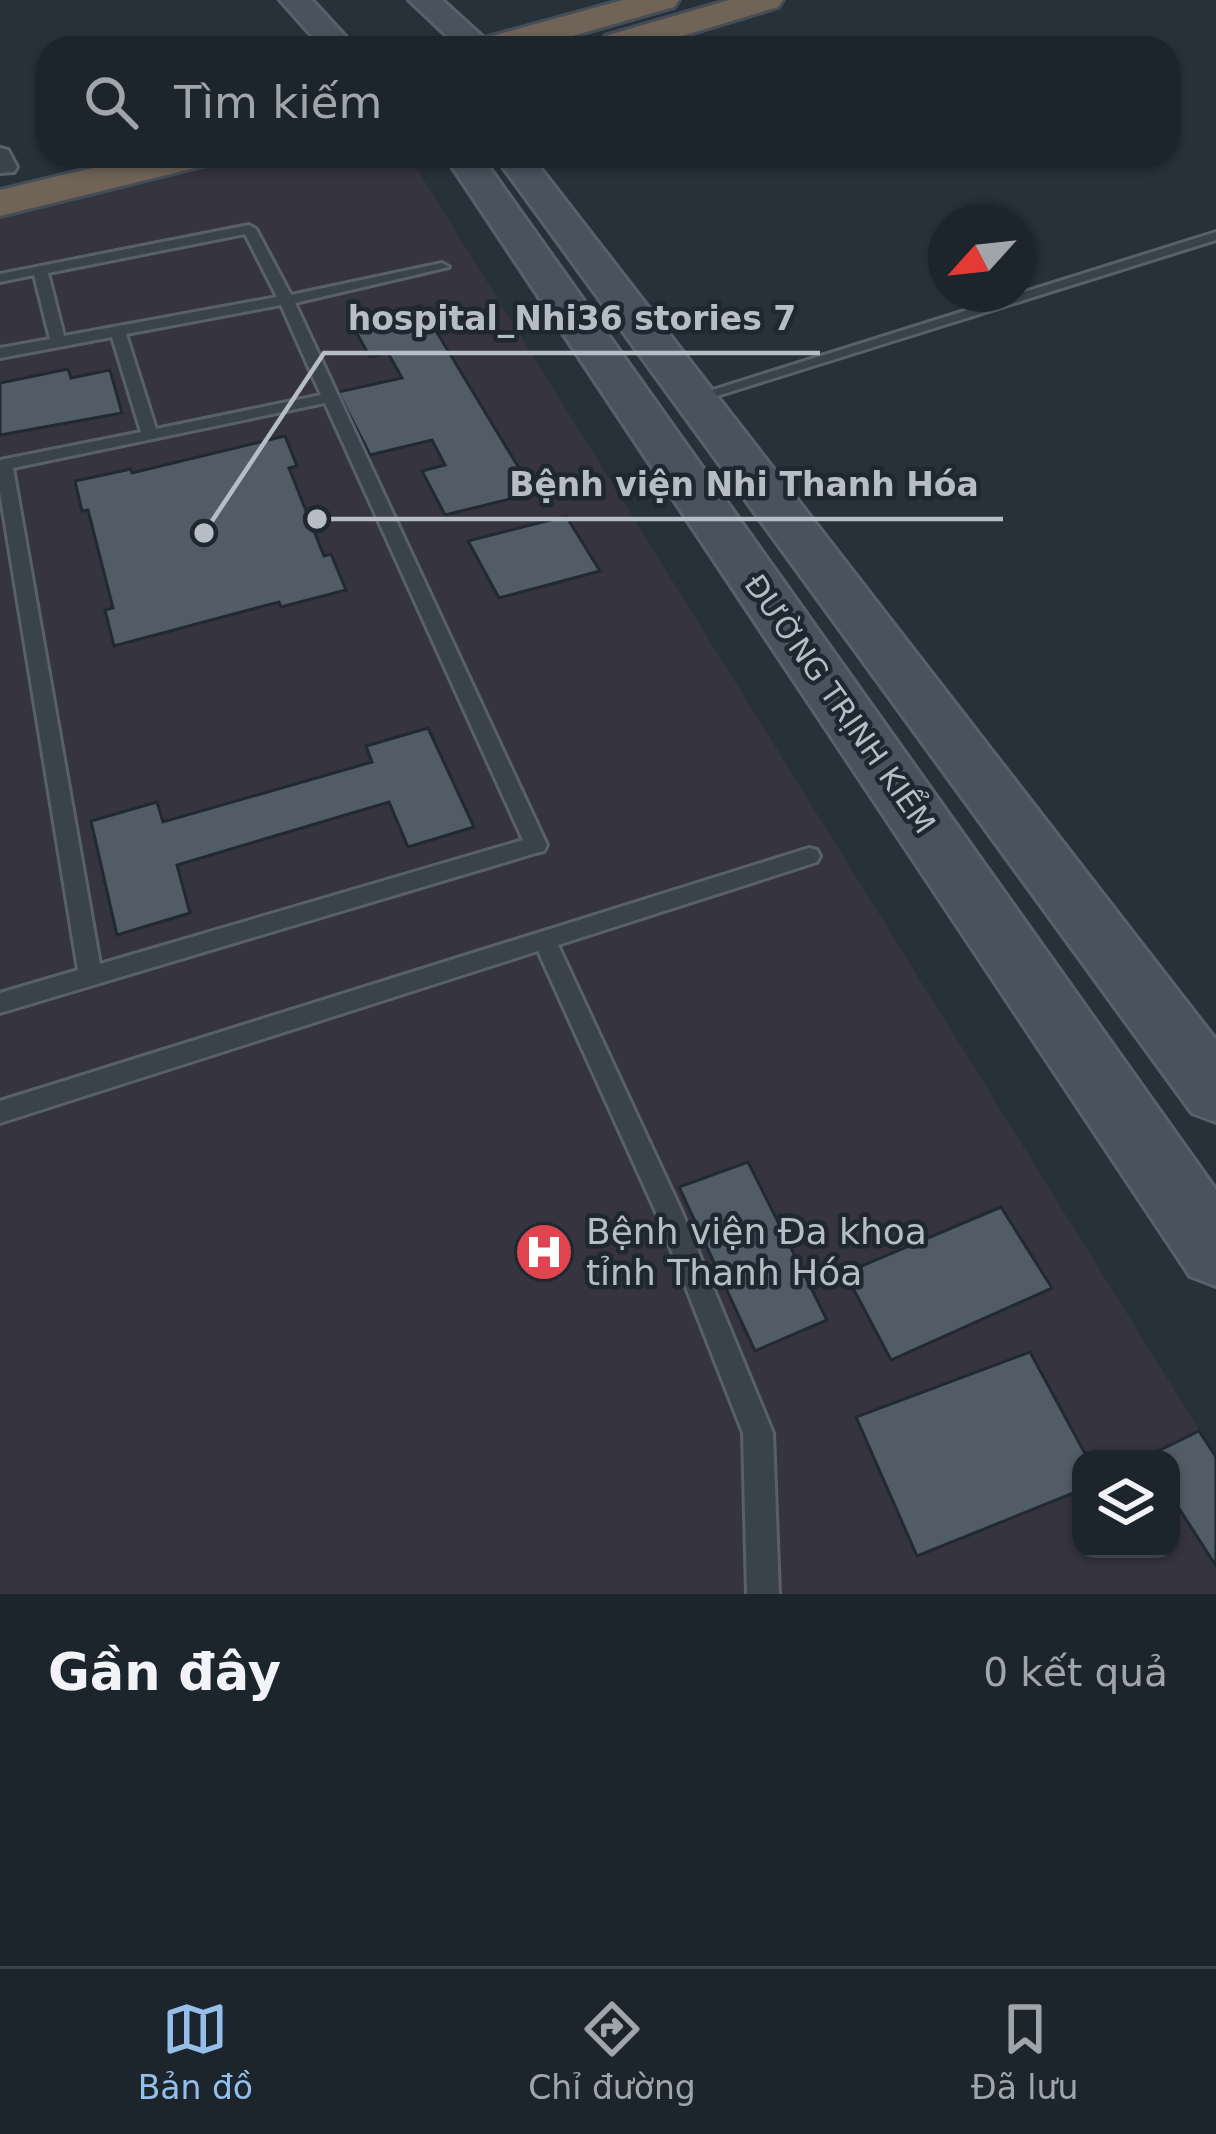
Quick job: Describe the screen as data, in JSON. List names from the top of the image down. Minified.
{"streets":{"main road":["ĐƯỜNG TRỊNH KIỂM"]},"places":{"other":["Bệnh viện Nhi Thanh Hóa","hospital_Nhi36 stories 7"],"hospital":["Bệnh viện Đa khoa tỉnh Thanh Hóa"]},"north":"bottom left","page":{"search":"Tìm kiếm","heading":["Gần đây","0 kết quả"],"nav":["Bản đồ","Chỉ đường","Đã lưu"]}}
